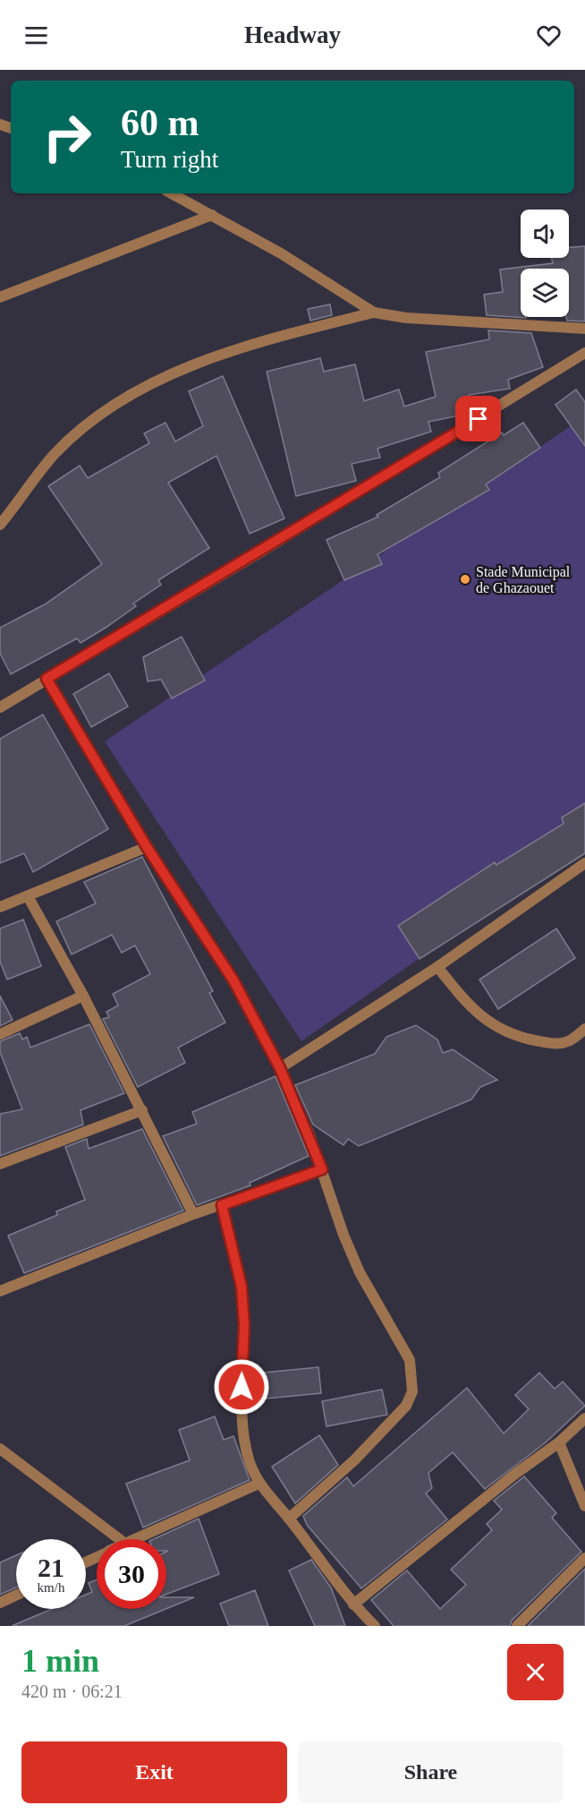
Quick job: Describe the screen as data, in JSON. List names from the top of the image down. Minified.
{"places":["Stade Municipal de Ghazaouet"],"page":{"header":"Headway","turn":["60 m","Turn right"],"speed":"21 km/h","limit":"30","heading":["1 min","420 m · 06:21"],"buttons":["Exit","Share"]}}
